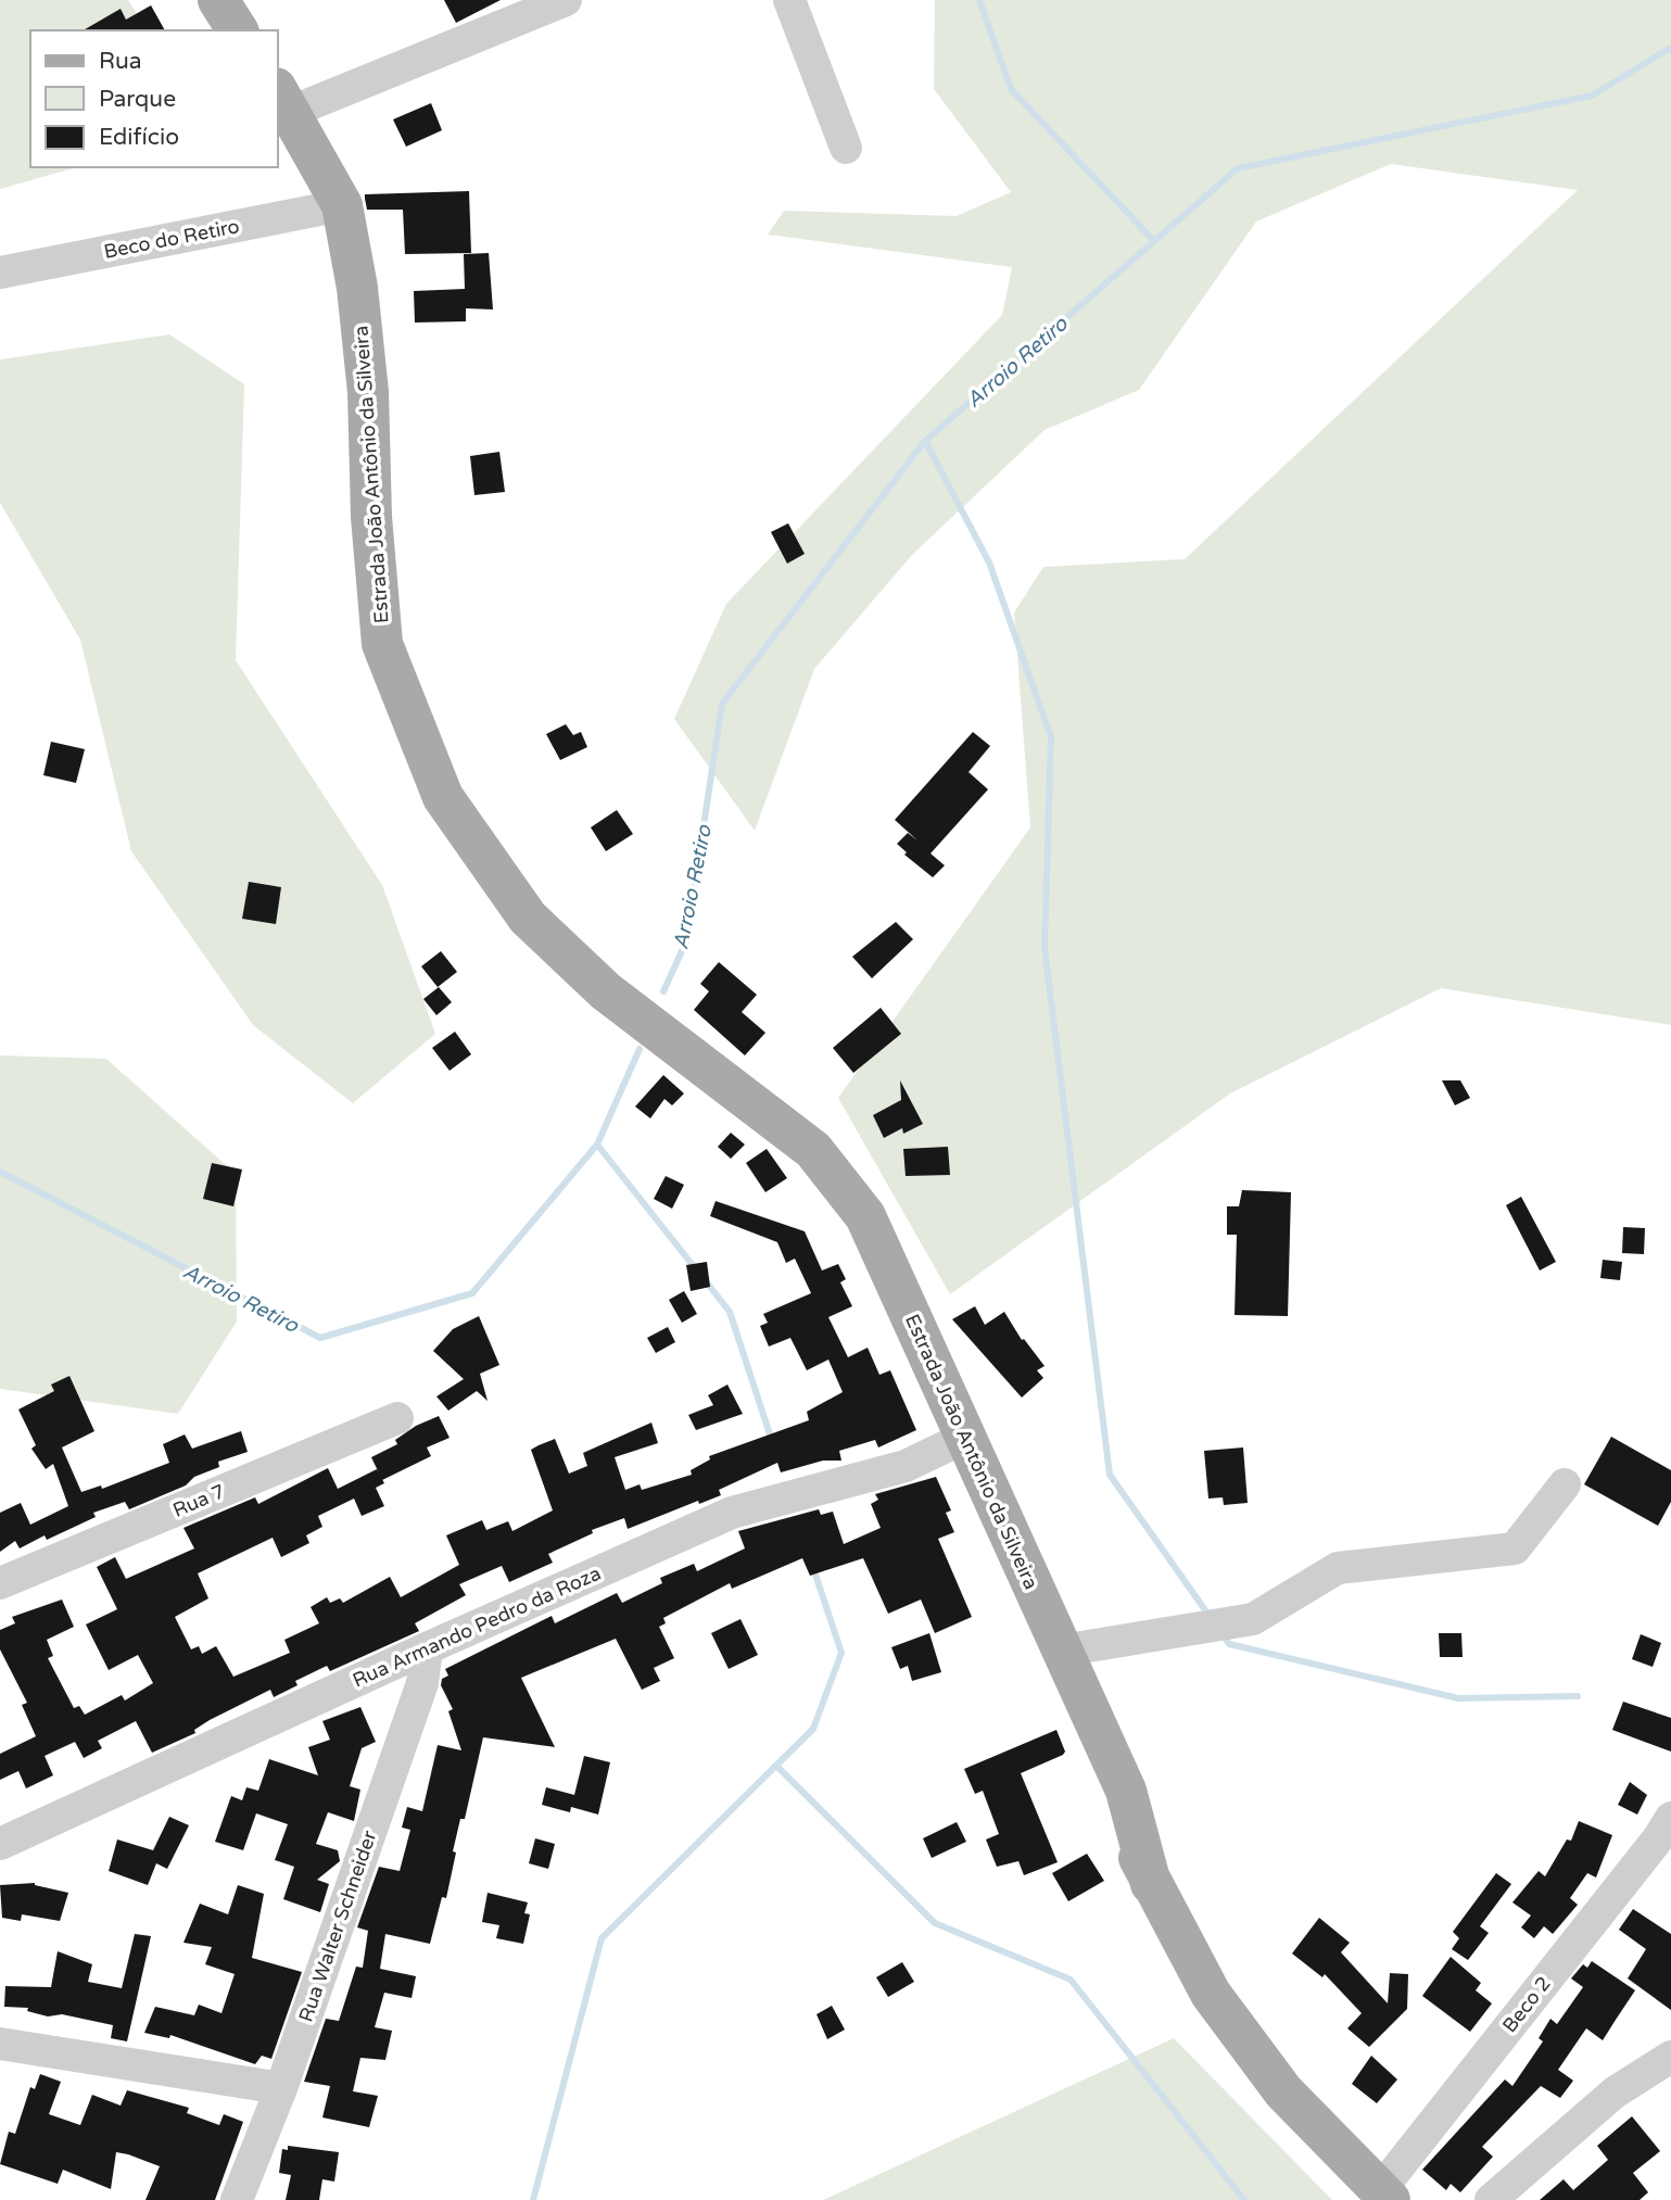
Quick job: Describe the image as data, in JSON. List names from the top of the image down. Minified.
{"streets":{"main road":["Estrada João Antônio da Silveira"],"street":["Beco do Retiro","Rua 7","Rua Armando Pedro da Roza","Rua Walter Schneider","Beco 2"]},"crossings":[["Beco do Retiro","Estrada João Antônio da Silveira"],["Estrada João Antônio da Silveira","Rua Armando Pedro da Roza"],["Estrada João Antônio da Silveira","Beco 2"],["Rua Armando Pedro da Roza","Rua Walter Schneider"]],"water":["Arroio Retiro"],"legend":["Rua","Parque","Edifício"]}
